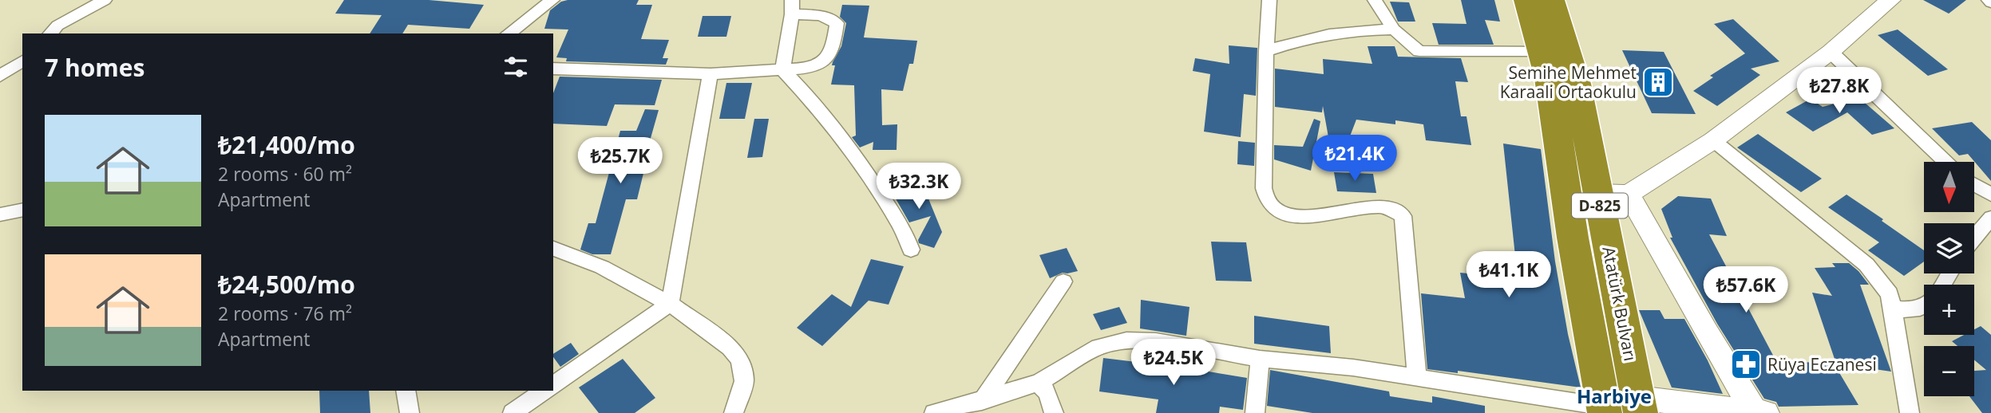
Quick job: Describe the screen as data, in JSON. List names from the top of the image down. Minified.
{"streets":{"highway":["D-825","Atatürk Bulvarı"]},"districts":["Harbiye"],"places":{"building":["Semihe Mehmet Karaali Ortaokulu"],"pharmacy":["Rüya Eczanesi"]},"north":"bottom","page":{"heading":"7 homes","price":["₺27.8K","₺21.4K","₺25.7K","₺32.3K","₺41.1K","₺57.6K","₺24.5K"],"list":[{"name":"₺21,400/mo","note":"2 rooms · 60 m² · Apartment"},{"name":"₺24,500/mo","note":"2 rooms · 76 m² · Apartment"}],"map_buttons":["+","−"]}}
